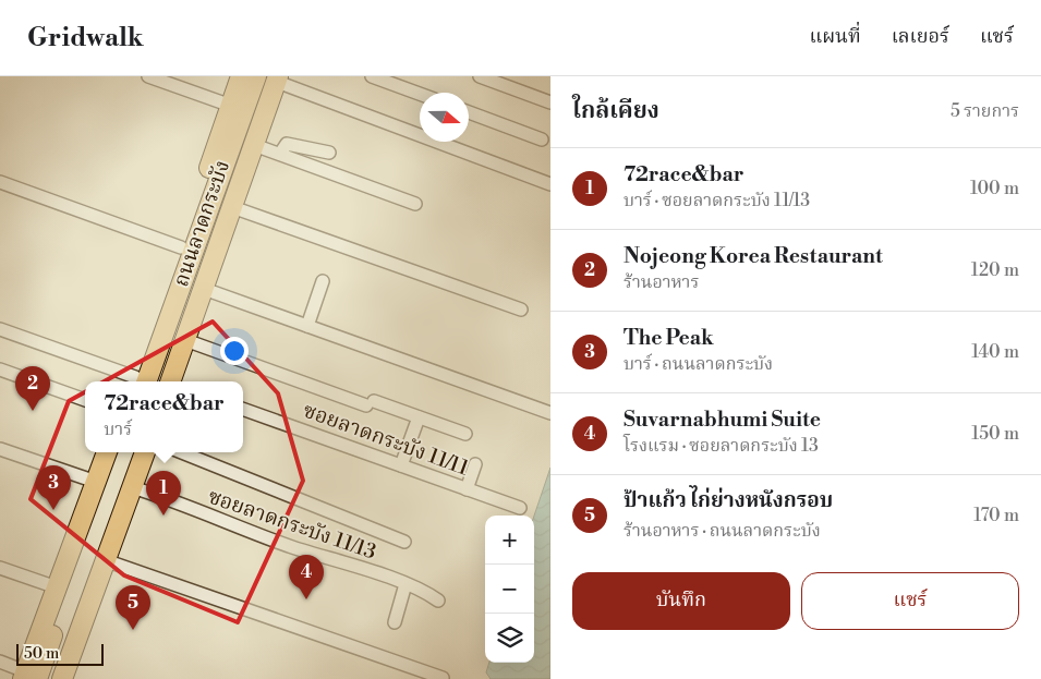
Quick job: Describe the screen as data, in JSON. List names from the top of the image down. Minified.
{"streets":{"main road":["ถนนลาดกระบัง"],"street":["ซอยลาดกระบัง 11/11","ซอยลาดกระบัง 11/13"]},"scale_bar":"50 m","north":"right","page":{"header":"Gridwalk","nav":["แผนที่","เลเยอร์","แชร์"],"heading":["ใกล้เคียง","5 รายการ"],"list":[{"mark":"1","name":"72race&bar","note":"บาร์ · ซอยลาดกระบัง 11/13","value":"100 m"},{"mark":"2","name":"Nojeong Korea Restaurant","note":"ร้านอาหาร","value":"120 m"},{"mark":"3","name":"The Peak","note":"บาร์ · ถนนลาดกระบัง","value":"140 m"},{"mark":"4","name":"Suvarnabhumi Suite","note":"โรงแรม · ซอยลาดกระบัง 13","value":"150 m"},{"mark":"5","name":"ป้าแก้ว ไก่ย่างหนังกรอบ","note":"ร้านอาหาร · ถนนลาดกระบัง","value":"170 m"}],"pins":["2","3","1","4","5"],"popup":["72race&bar","บาร์"],"map_buttons":["+","−"],"buttons":["บันทึก","แชร์"],"scale":"50 m"}}
